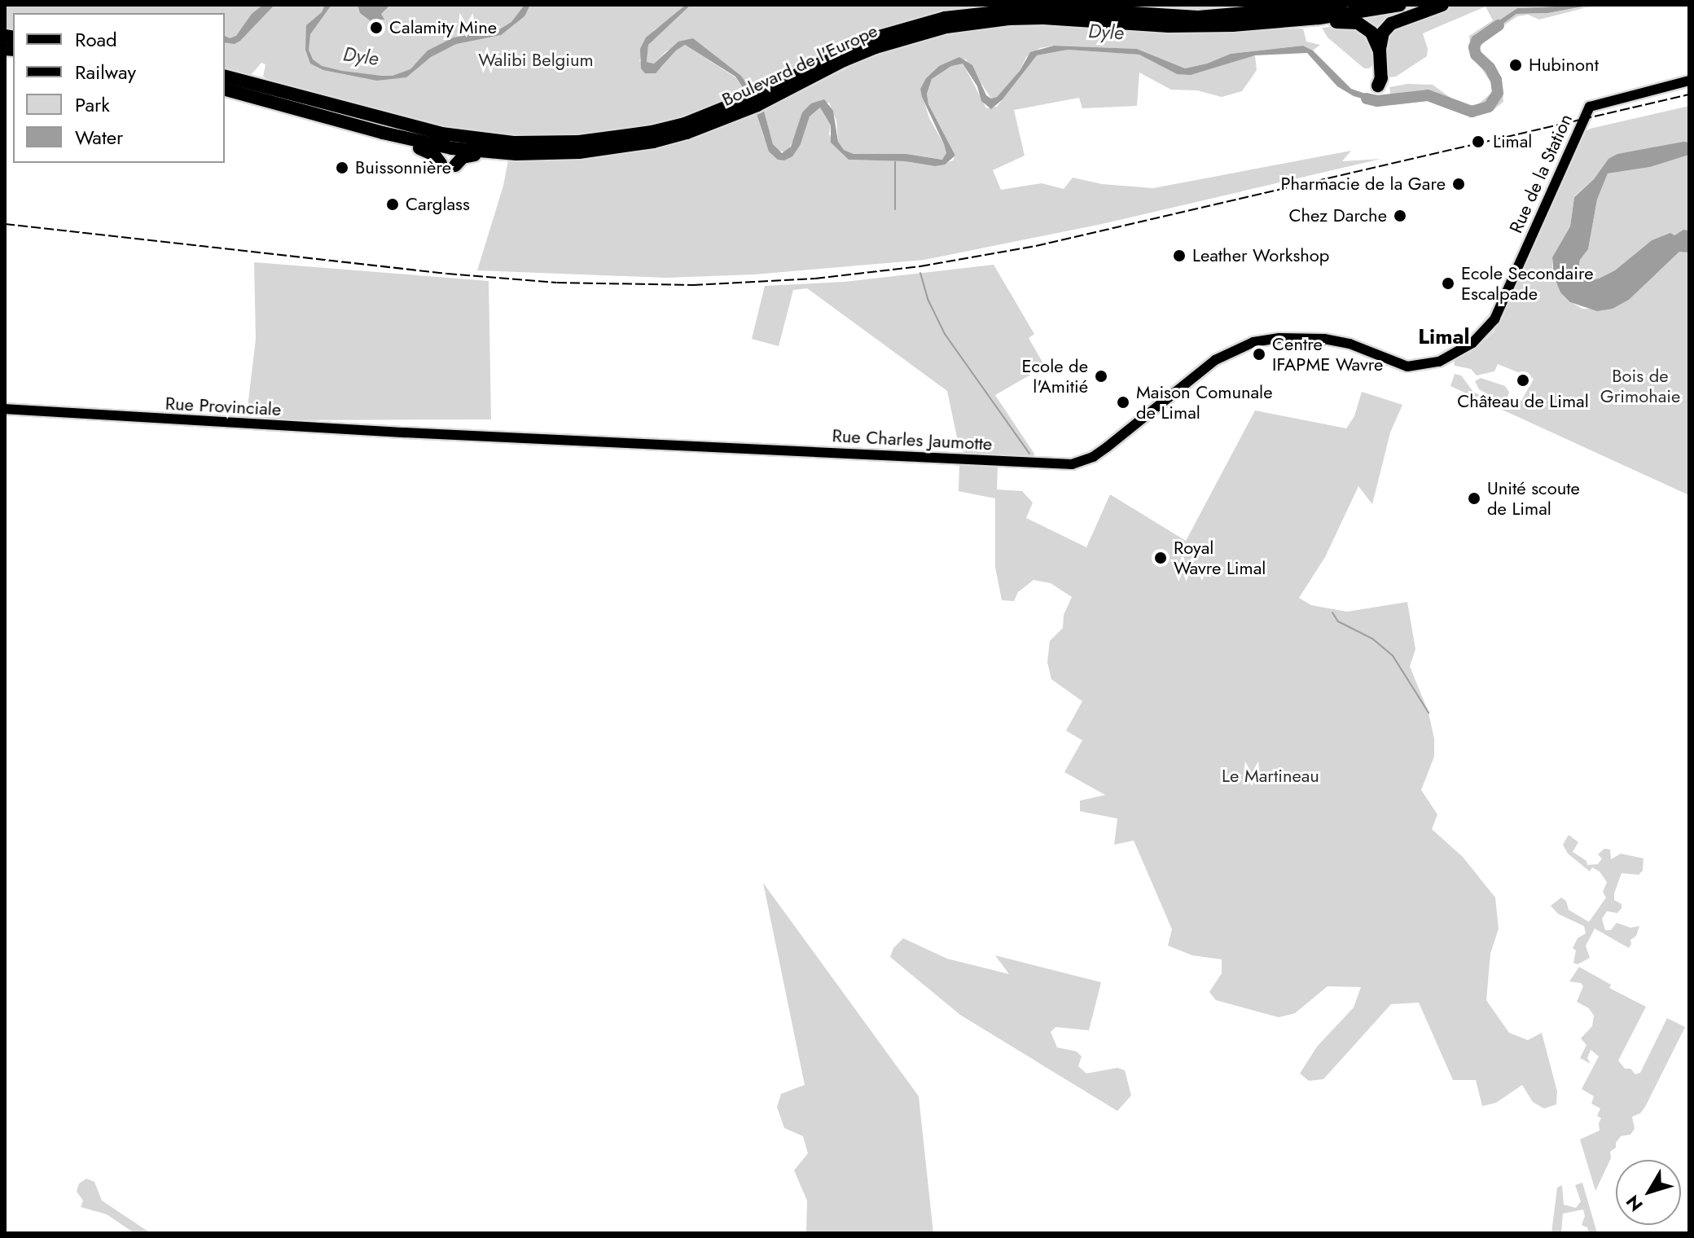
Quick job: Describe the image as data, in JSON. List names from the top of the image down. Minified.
{"streets":{"highway":["Boulevard de l'Europe"],"main road":["Rue de la Station","Rue Provinciale","Rue Charles Jaumotte"]},"crossings":[["Rue de la Station","Rue Charles Jaumotte"],["Rue Provinciale","Rue Charles Jaumotte"]],"districts":["Limal"],"water":["Dyle"],"parks":["Walibi Belgium","Bois de Grimohaie","Le Martineau"],"places":["Calamity Mine","Hubinont","Limal","Buissonnière","Pharmacie de la Gare","Carglass","Chez Darche","Leather Workshop","Ecole Secondaire Escalpade","Centre IFAPME Wavre","Ecole de l'Amitié","Château de Limal","Maison Comunale de Limal","Unité scoute de Limal","Royal Wavre Limal"],"legend":["Road","Railway","Park","Water"],"north":"bottom left"}
